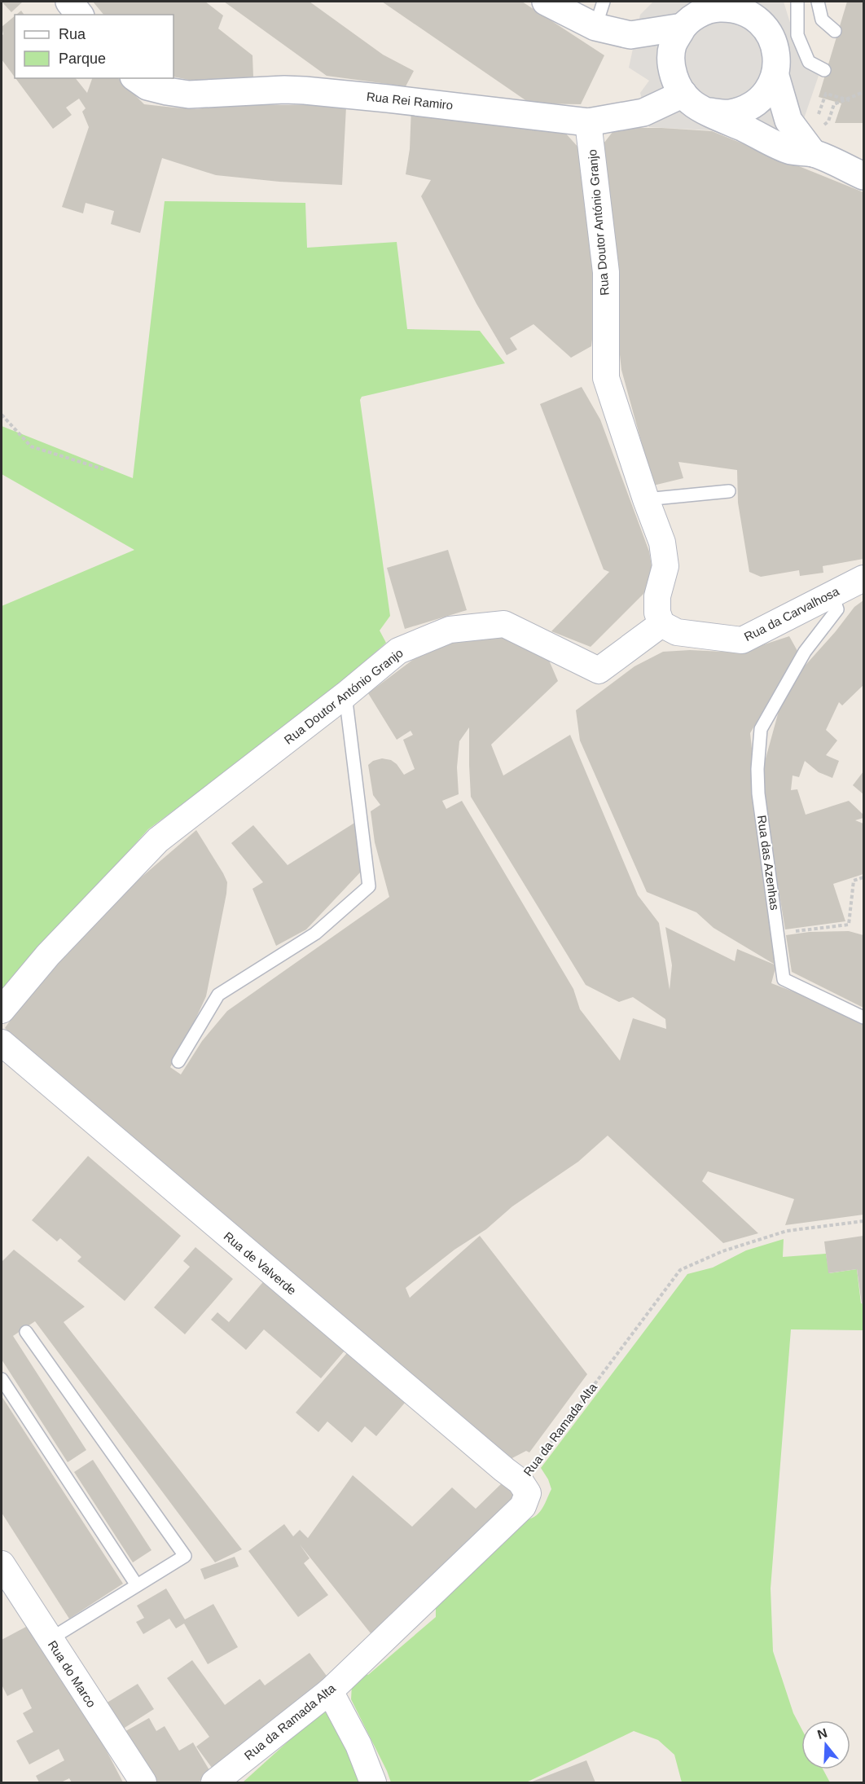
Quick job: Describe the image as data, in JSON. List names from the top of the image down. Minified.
{"streets":{"street":["Rua Rei Ramiro","Rua Doutor António Granjo","Rua da Carvalhosa","Rua de Valverde","Rua da Ramada Alta","Rua do Marco"],"lane":["Rua das Azenhas"]},"crossings":[["Rua Rei Ramiro","Rua Doutor António Granjo"],["Rua Doutor António Granjo","Rua da Carvalhosa"],["Rua da Carvalhosa","Rua das Azenhas"],["Rua de Valverde","Rua da Ramada Alta"]],"legend":["Rua","Parque"],"north":"top"}
